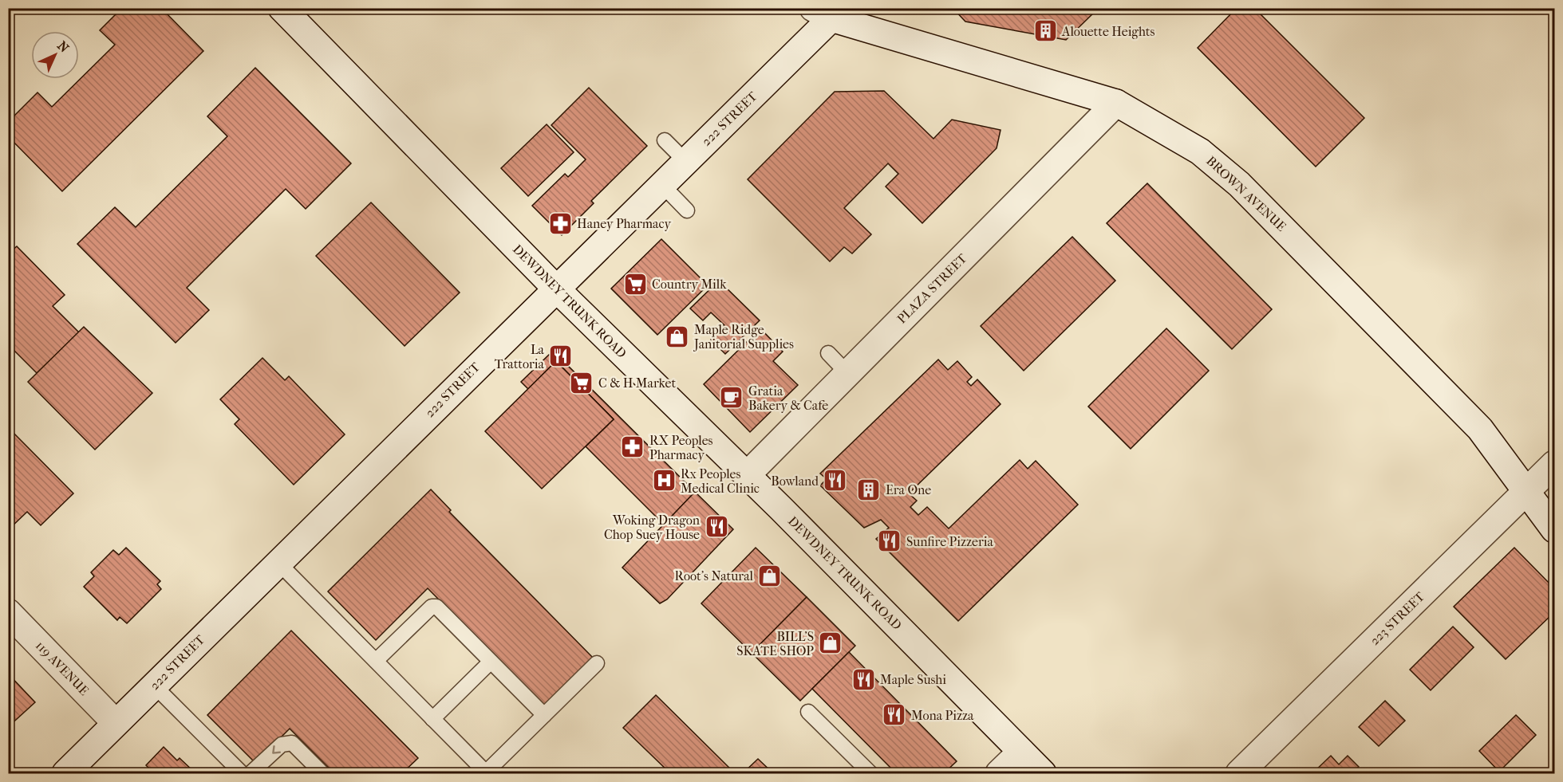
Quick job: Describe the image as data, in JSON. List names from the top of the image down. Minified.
{"streets":{"main road":["222 STREET","BROWN AVENUE","PLAZA STREET","DEWDNEY TRUNK ROAD","223 STREET","119 AVENUE"]},"crossings":[["222 STREET","BROWN AVENUE"],["222 STREET","DEWDNEY TRUNK ROAD"],["222 STREET","119 AVENUE"],["BROWN AVENUE","PLAZA STREET"],["BROWN AVENUE","223 STREET"],["PLAZA STREET","DEWDNEY TRUNK ROAD"]],"places":{"building":["Alouette Heights","Era One"],"pharmacy":["Haney Pharmacy","RX Peoples Pharmacy"],"supermarket":["Country Milk","C & H Market"],"shop":["Maple Ridge Janitorial Supplies","Root's Natural","BILL’S SKATE SHOP"],"restaurant":["La Trattoria","Bowland","Woking Dragon Chop Suey House","Sunfire Pizzeria","Maple Sushi","Mona Pizza"],"cafe":["Gratia Bakery & Cafe"],"hospital":["Rx Peoples Medical Clinic"]},"north":"top right"}
